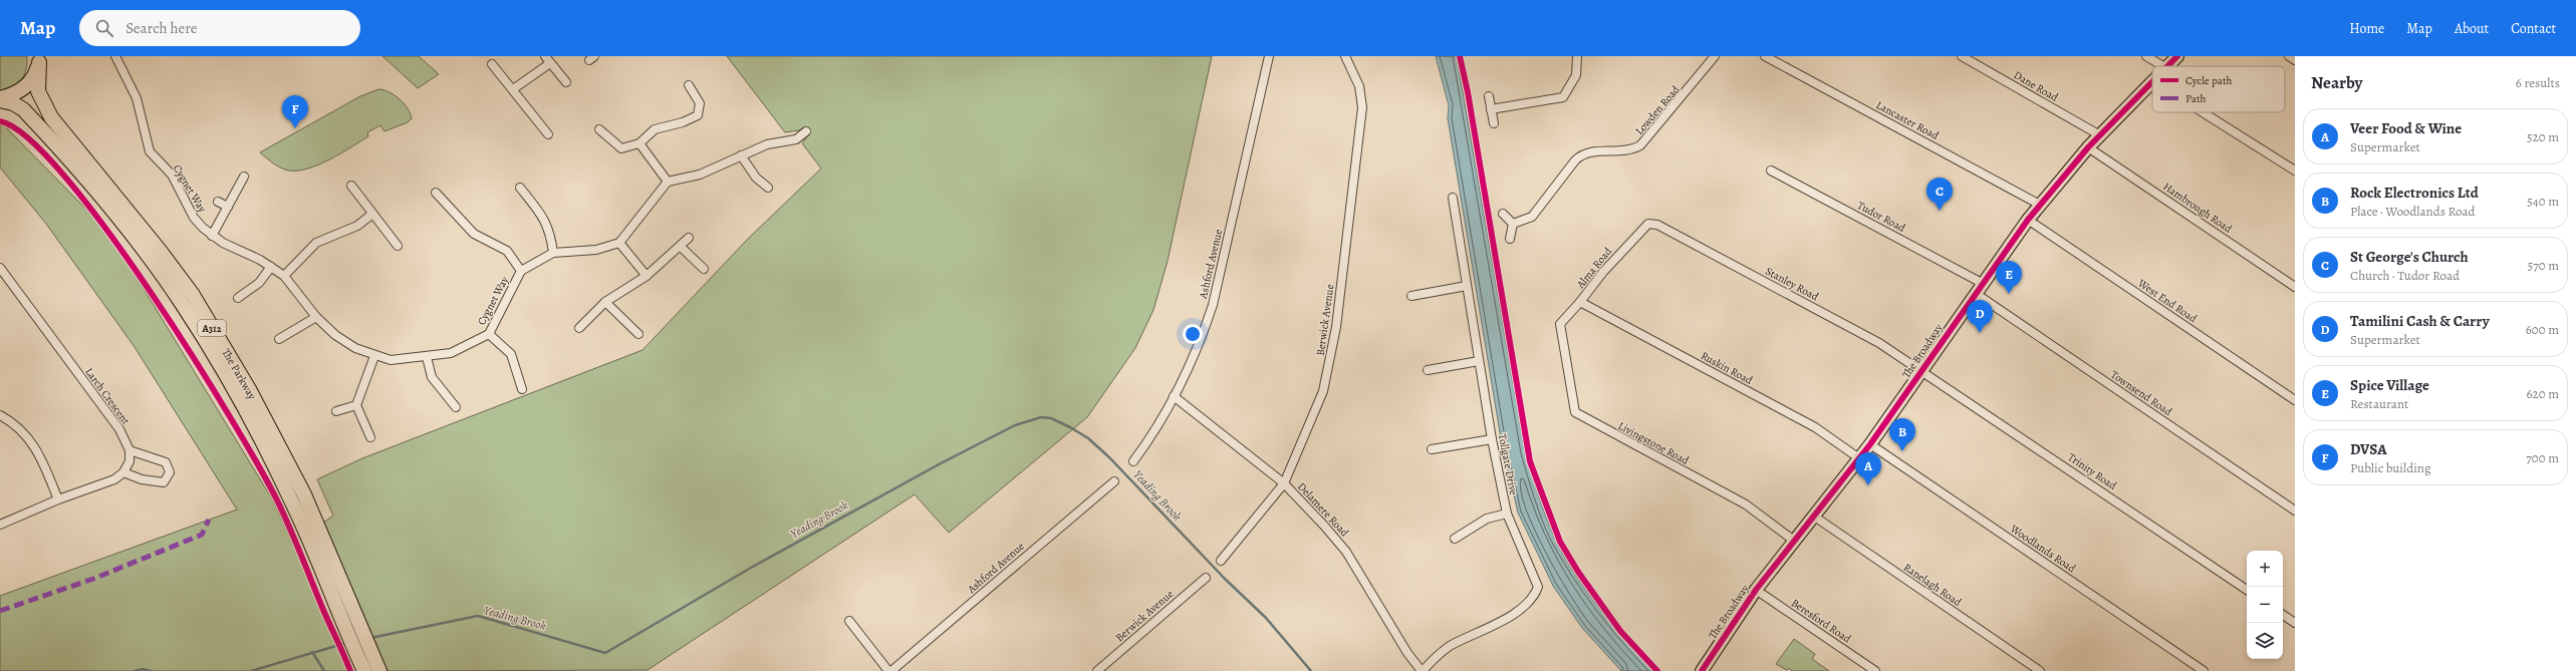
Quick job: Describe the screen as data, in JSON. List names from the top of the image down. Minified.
{"streets":{"highway":["A312","The Parkway"],"main road":["The Broadway"],"street":["Dane Road","Lowden Road","Lancaster Road","Cygnet Way","Hambrough Road","Tudor Road","Ashford Avenue","Alma Road","Stanley Road","West End Road","Berwick Avenue","Ruskin Road","Townsend Road","Larch Crescent","Livingstone Road","Tollgate Drive","Trinity Road","Delamere Road","Woodlands Road","Ranelagh Road","Beresford Road"]},"crossings":[["Dane Road","The Broadway"],["Lancaster Road","The Broadway"],["Hambrough Road","The Broadway"],["Tudor Road","The Broadway"],["Ashford Avenue","Delamere Road"],["Alma Road","Stanley Road"],["Alma Road","Ruskin Road"],["Alma Road","Livingstone Road"],["Stanley Road","The Broadway"],["Stanley Road","Trinity Road"],["West End Road","The Broadway"],["Berwick Avenue","Delamere Road"],["A312","The Parkway"],["The Broadway","Ruskin Road"],["The Broadway","Townsend Road"],["The Broadway","Livingstone Road"],["The Broadway","Trinity Road"],["The Broadway","Woodlands Road"],["The Broadway","Ranelagh Road"],["The Broadway","Beresford Road"],["Tollgate Drive","Delamere Road"]],"water":["Yeading Brook"],"legend":["Cycle path","Path"],"page":{"header":"Map","search":"Search here","nav":["Home","Map","About","Contact"],"heading":["Nearby","6 results"],"pins":["F","C","E","D","B","A"],"list":[{"mark":"A","name":"Veer Food & Wine","note":"Supermarket","value":"520 m"},{"mark":"B","name":"Rock Electronics Ltd","note":"Place · Woodlands Road","value":"540 m"},{"mark":"C","name":"St George's Church","note":"Church · Tudor Road","value":"570 m"},{"mark":"D","name":"Tamilini Cash & Carry","note":"Supermarket","value":"600 m"},{"mark":"E","name":"Spice Village","note":"Restaurant","value":"620 m"},{"mark":"F","name":"DVSA","note":"Public building","value":"700 m"}],"map_buttons":["+","−"]}}
